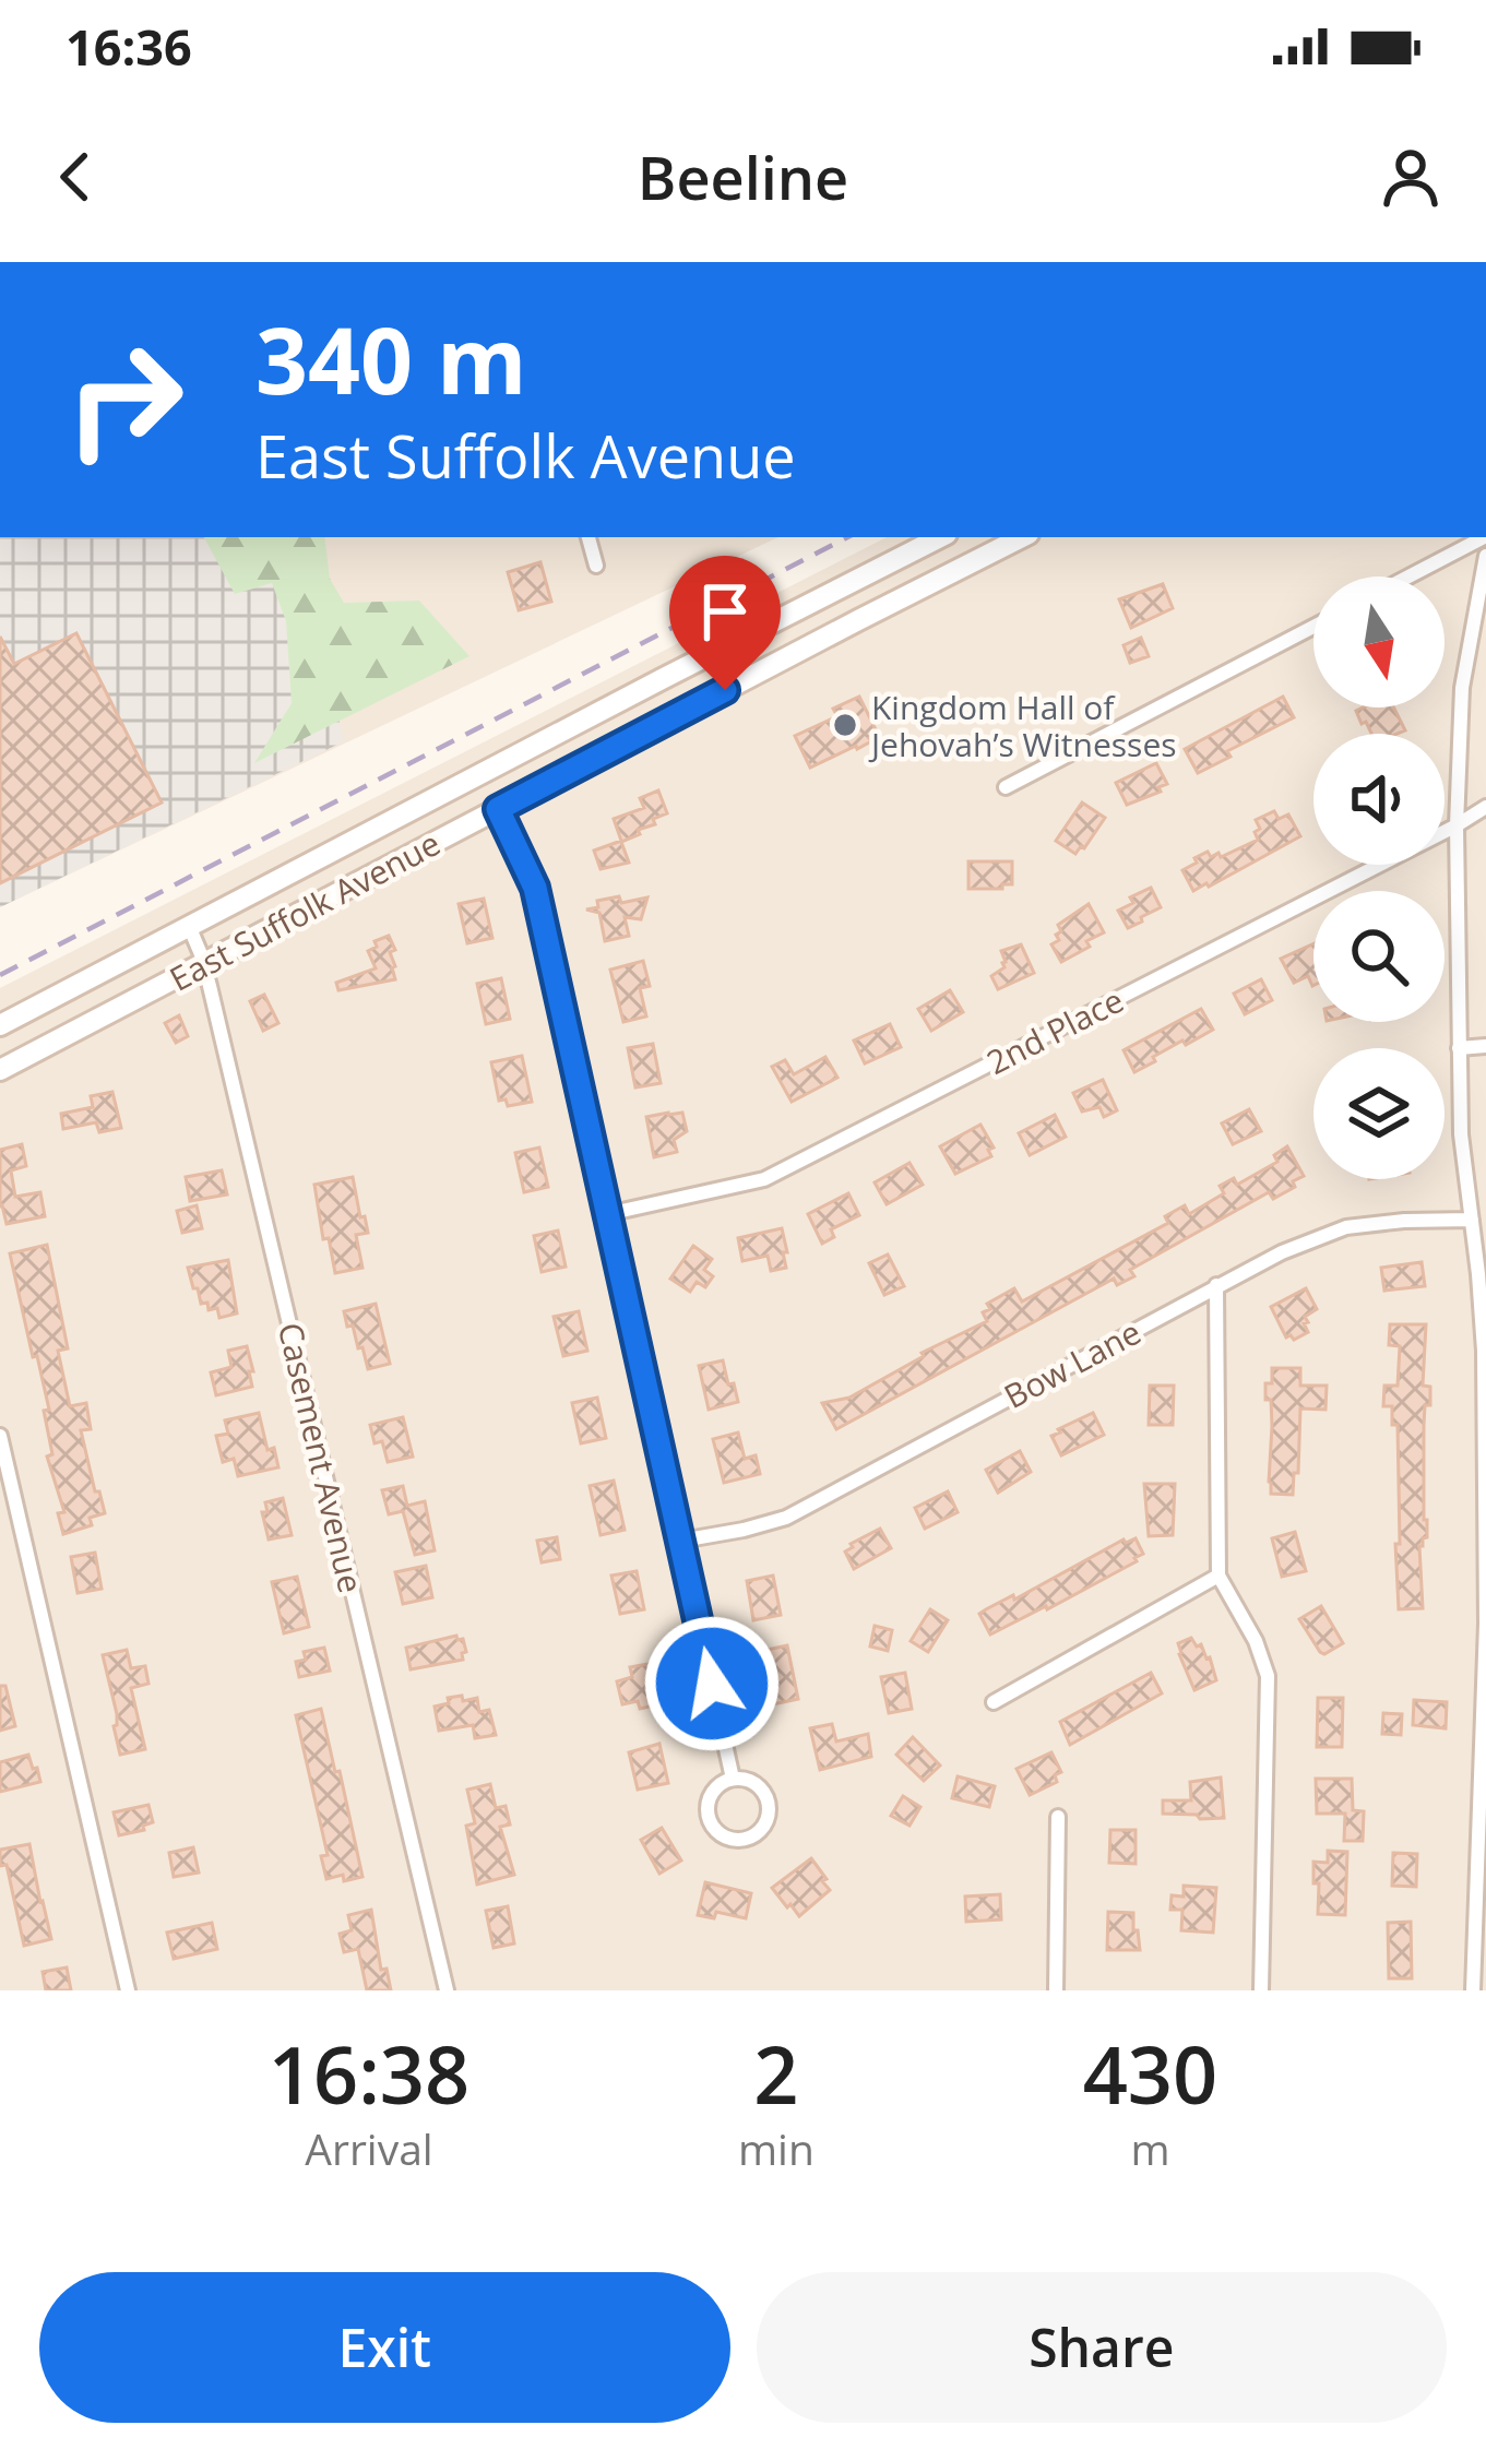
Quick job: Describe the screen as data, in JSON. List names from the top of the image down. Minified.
{"streets":{"main road":["East Suffolk Avenue"],"street":["2nd Place","Bow Lane","Casement Avenue"]},"crossings":[["East Suffolk Avenue","Casement Avenue"]],"places":["Kingdom Hall of Jehovah’s Witnesses"],"north":"bottom","page":{"status":"16:36","header":"Beeline","turn":["340 m","East Suffolk Avenue"],"eta":["16:38","Arrival","2","min","430","m"],"buttons":["Exit","Share"]}}
